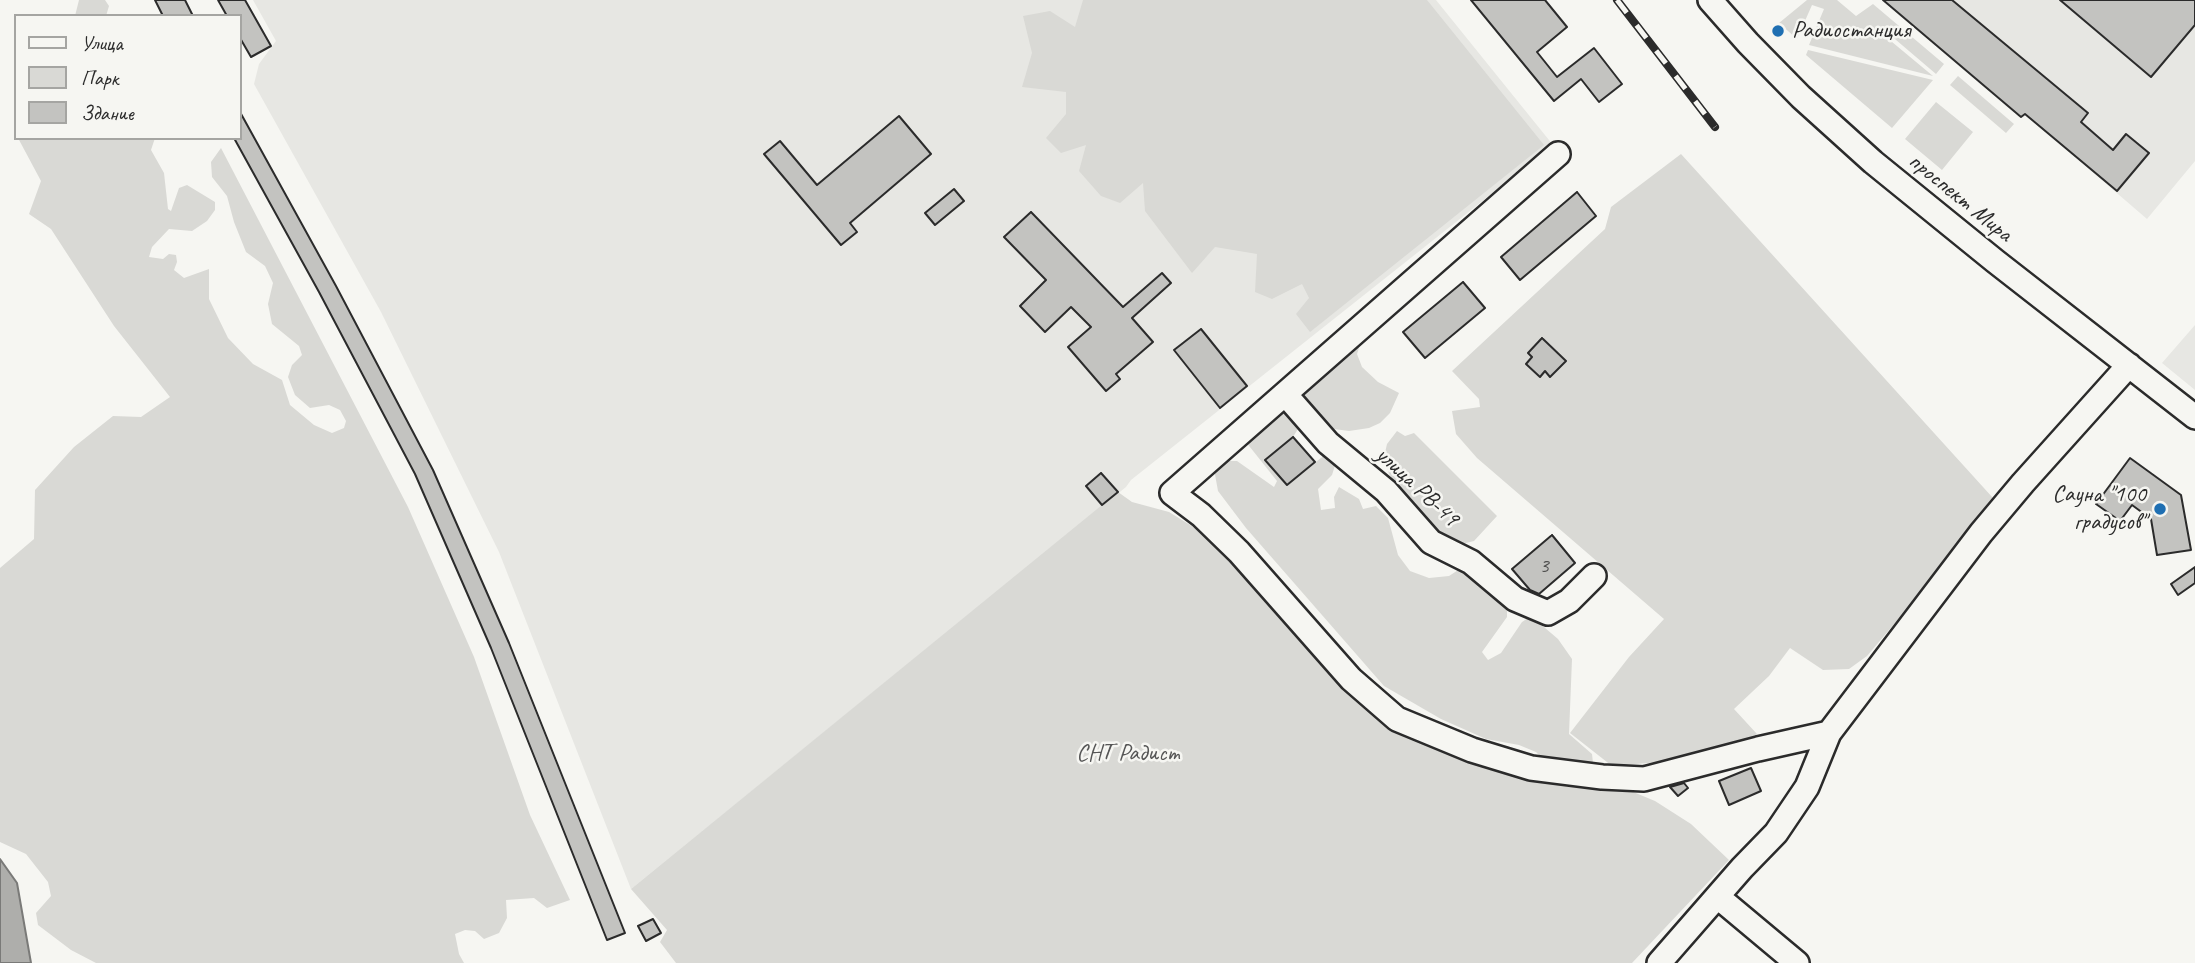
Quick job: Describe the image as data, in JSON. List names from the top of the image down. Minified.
{"streets":{"street":["проспект Мира","улица РВ-49"]},"parks":["СНТ Радист"],"places":["Радиостанция","Сауна \"100 градусов\""],"house_numbers":["3"],"legend":["Улица","Парк","Здание"]}
